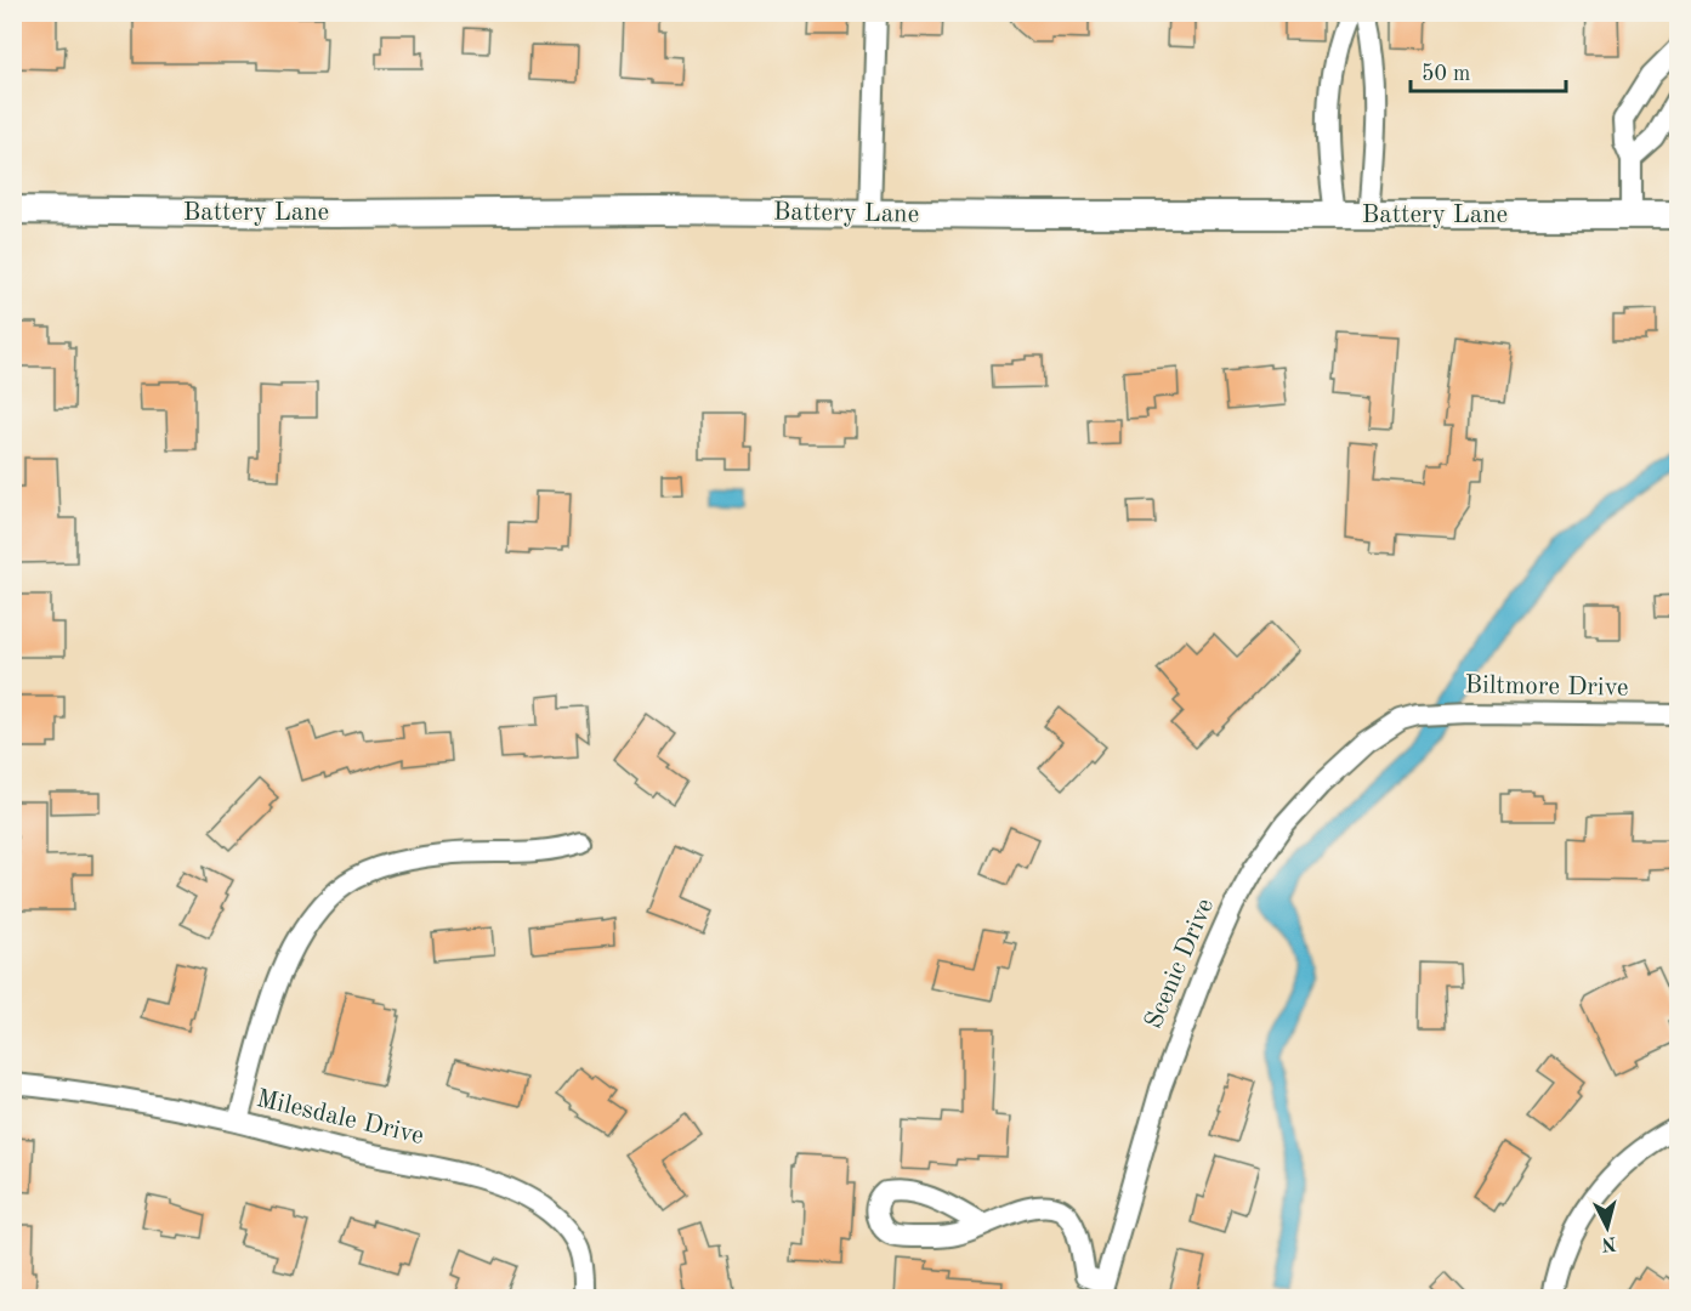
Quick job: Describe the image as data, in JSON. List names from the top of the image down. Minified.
{"streets":{"main road":["Battery Lane"],"street":["Biltmore Drive","Scenic Drive","Milesdale Drive"]},"crossings":[["Biltmore Drive","Scenic Drive"]],"scale_bar":"50 m","north":"bottom"}
